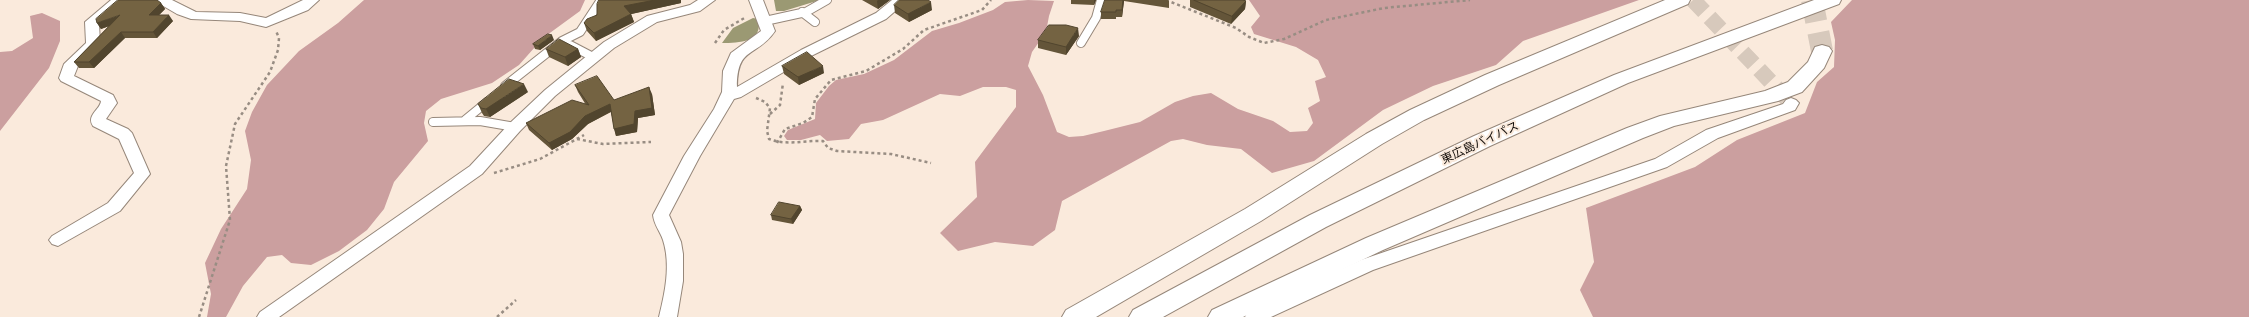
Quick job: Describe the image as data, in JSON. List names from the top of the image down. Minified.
{"streets":{"highway":["東広島バイパス"]}}
